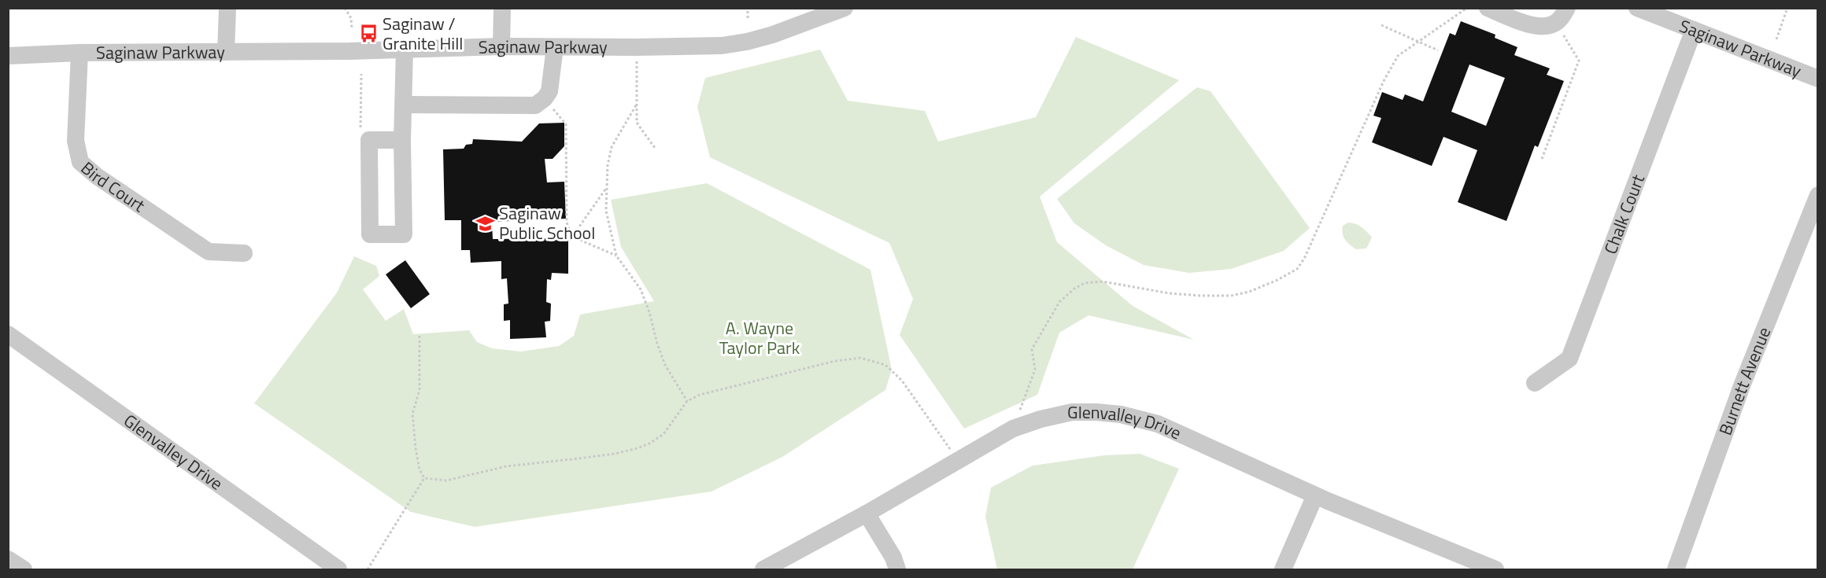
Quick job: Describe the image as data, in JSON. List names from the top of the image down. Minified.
{"streets":{"street":["Saginaw Parkway","Bird Court","Chalk Court","Burnett Avenue","Glenvalley Drive"]},"crossings":[["Saginaw Parkway","Bird Court"],["Saginaw Parkway","Chalk Court"]],"parks":["A. Wayne Taylor Park"],"places":{"bus stop":["Saginaw / Granite Hill"],"school or university":["Saginaw Public School"]}}
